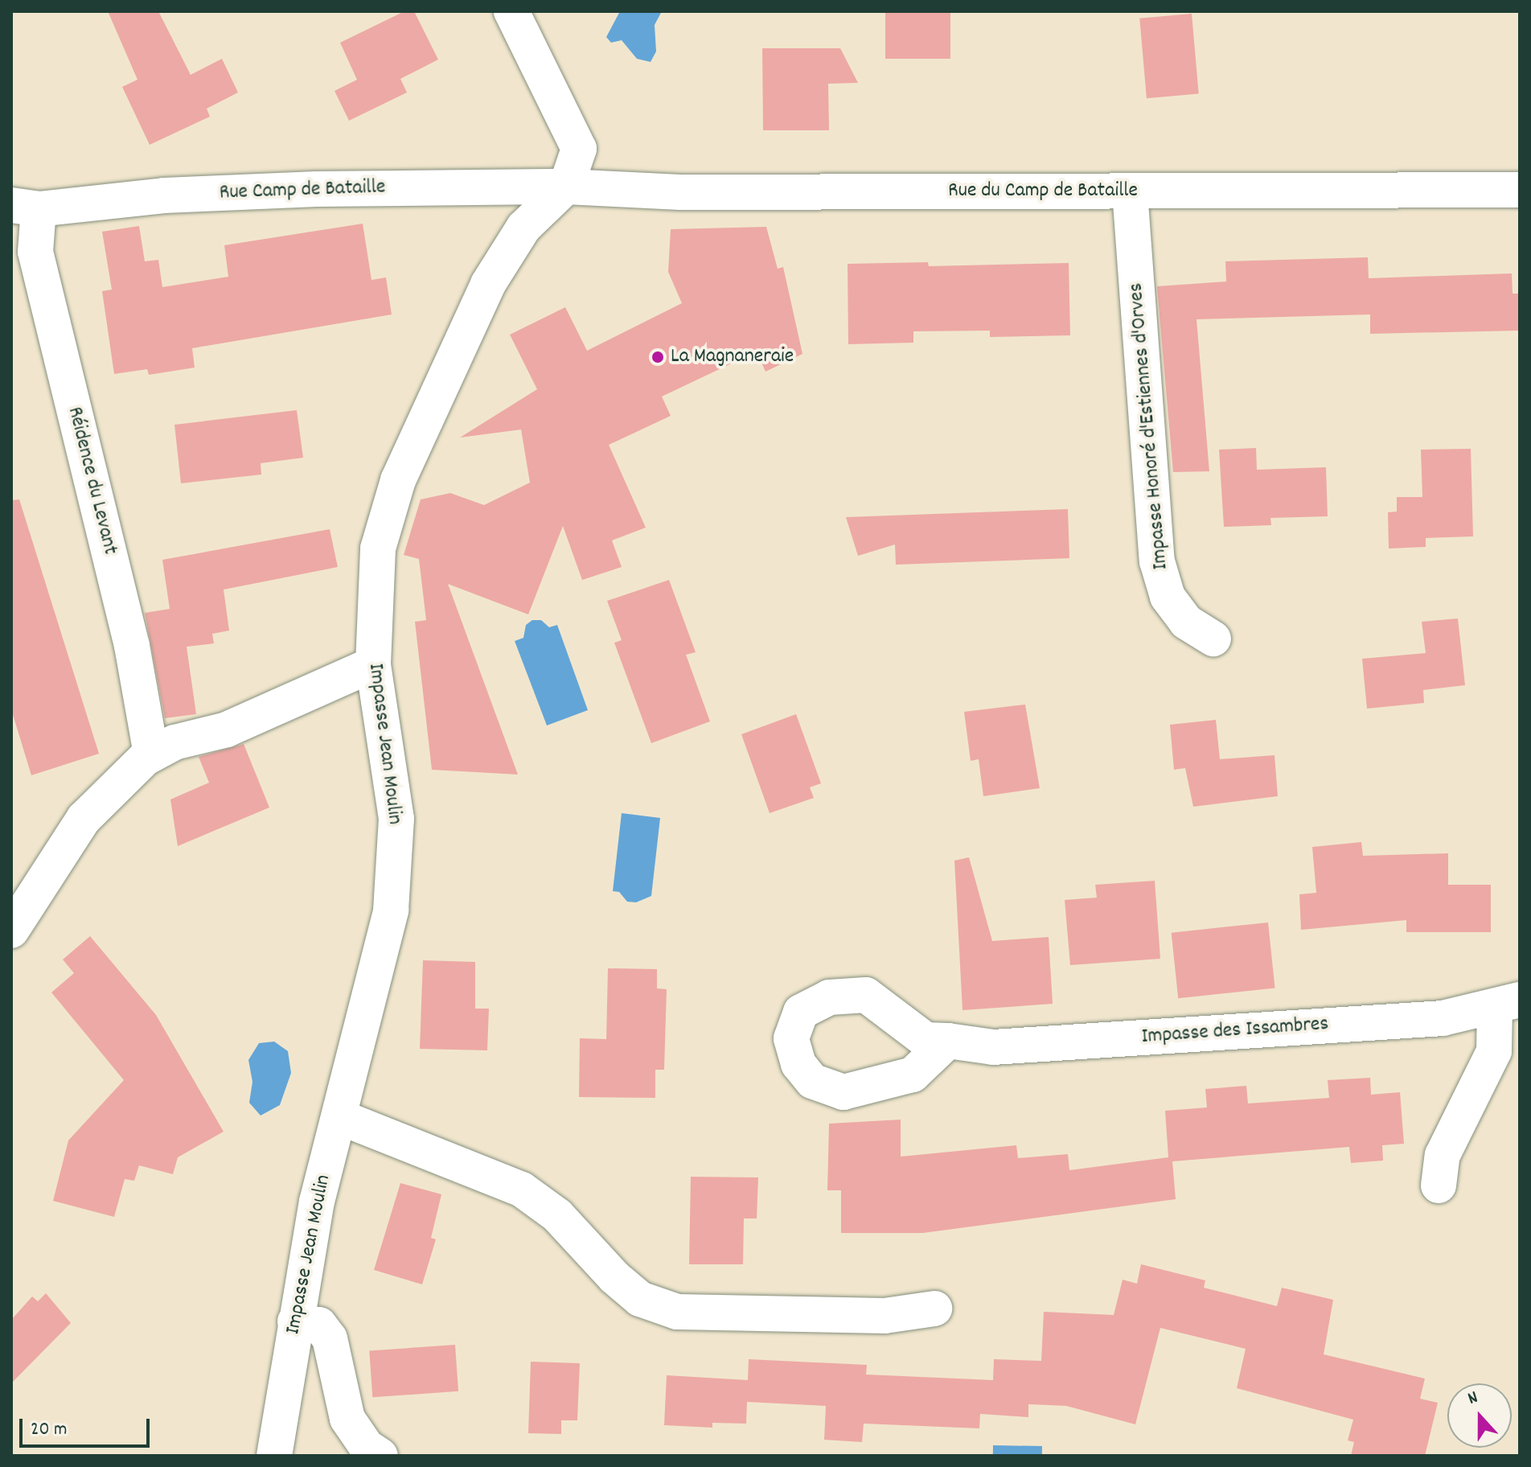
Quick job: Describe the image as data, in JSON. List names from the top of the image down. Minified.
{"streets":{"street":["Rue Camp de Bataille","Rue du Camp de Bataille","Impasse Honoré d'Estiennes d'Orves","Réidence du Levant","Impasse Jean Moulin","Impasse des Issambres"]},"crossings":[["Rue Camp de Bataille","Rue du Camp de Bataille"],["Rue Camp de Bataille","Réidence du Levant"],["Rue Camp de Bataille","Impasse Jean Moulin"],["Rue du Camp de Bataille","Impasse Honoré d'Estiennes d'Orves"],["Rue du Camp de Bataille","Impasse Jean Moulin"]],"places":["La Magnaneraie"],"scale_bar":"20 m","north":"top"}
